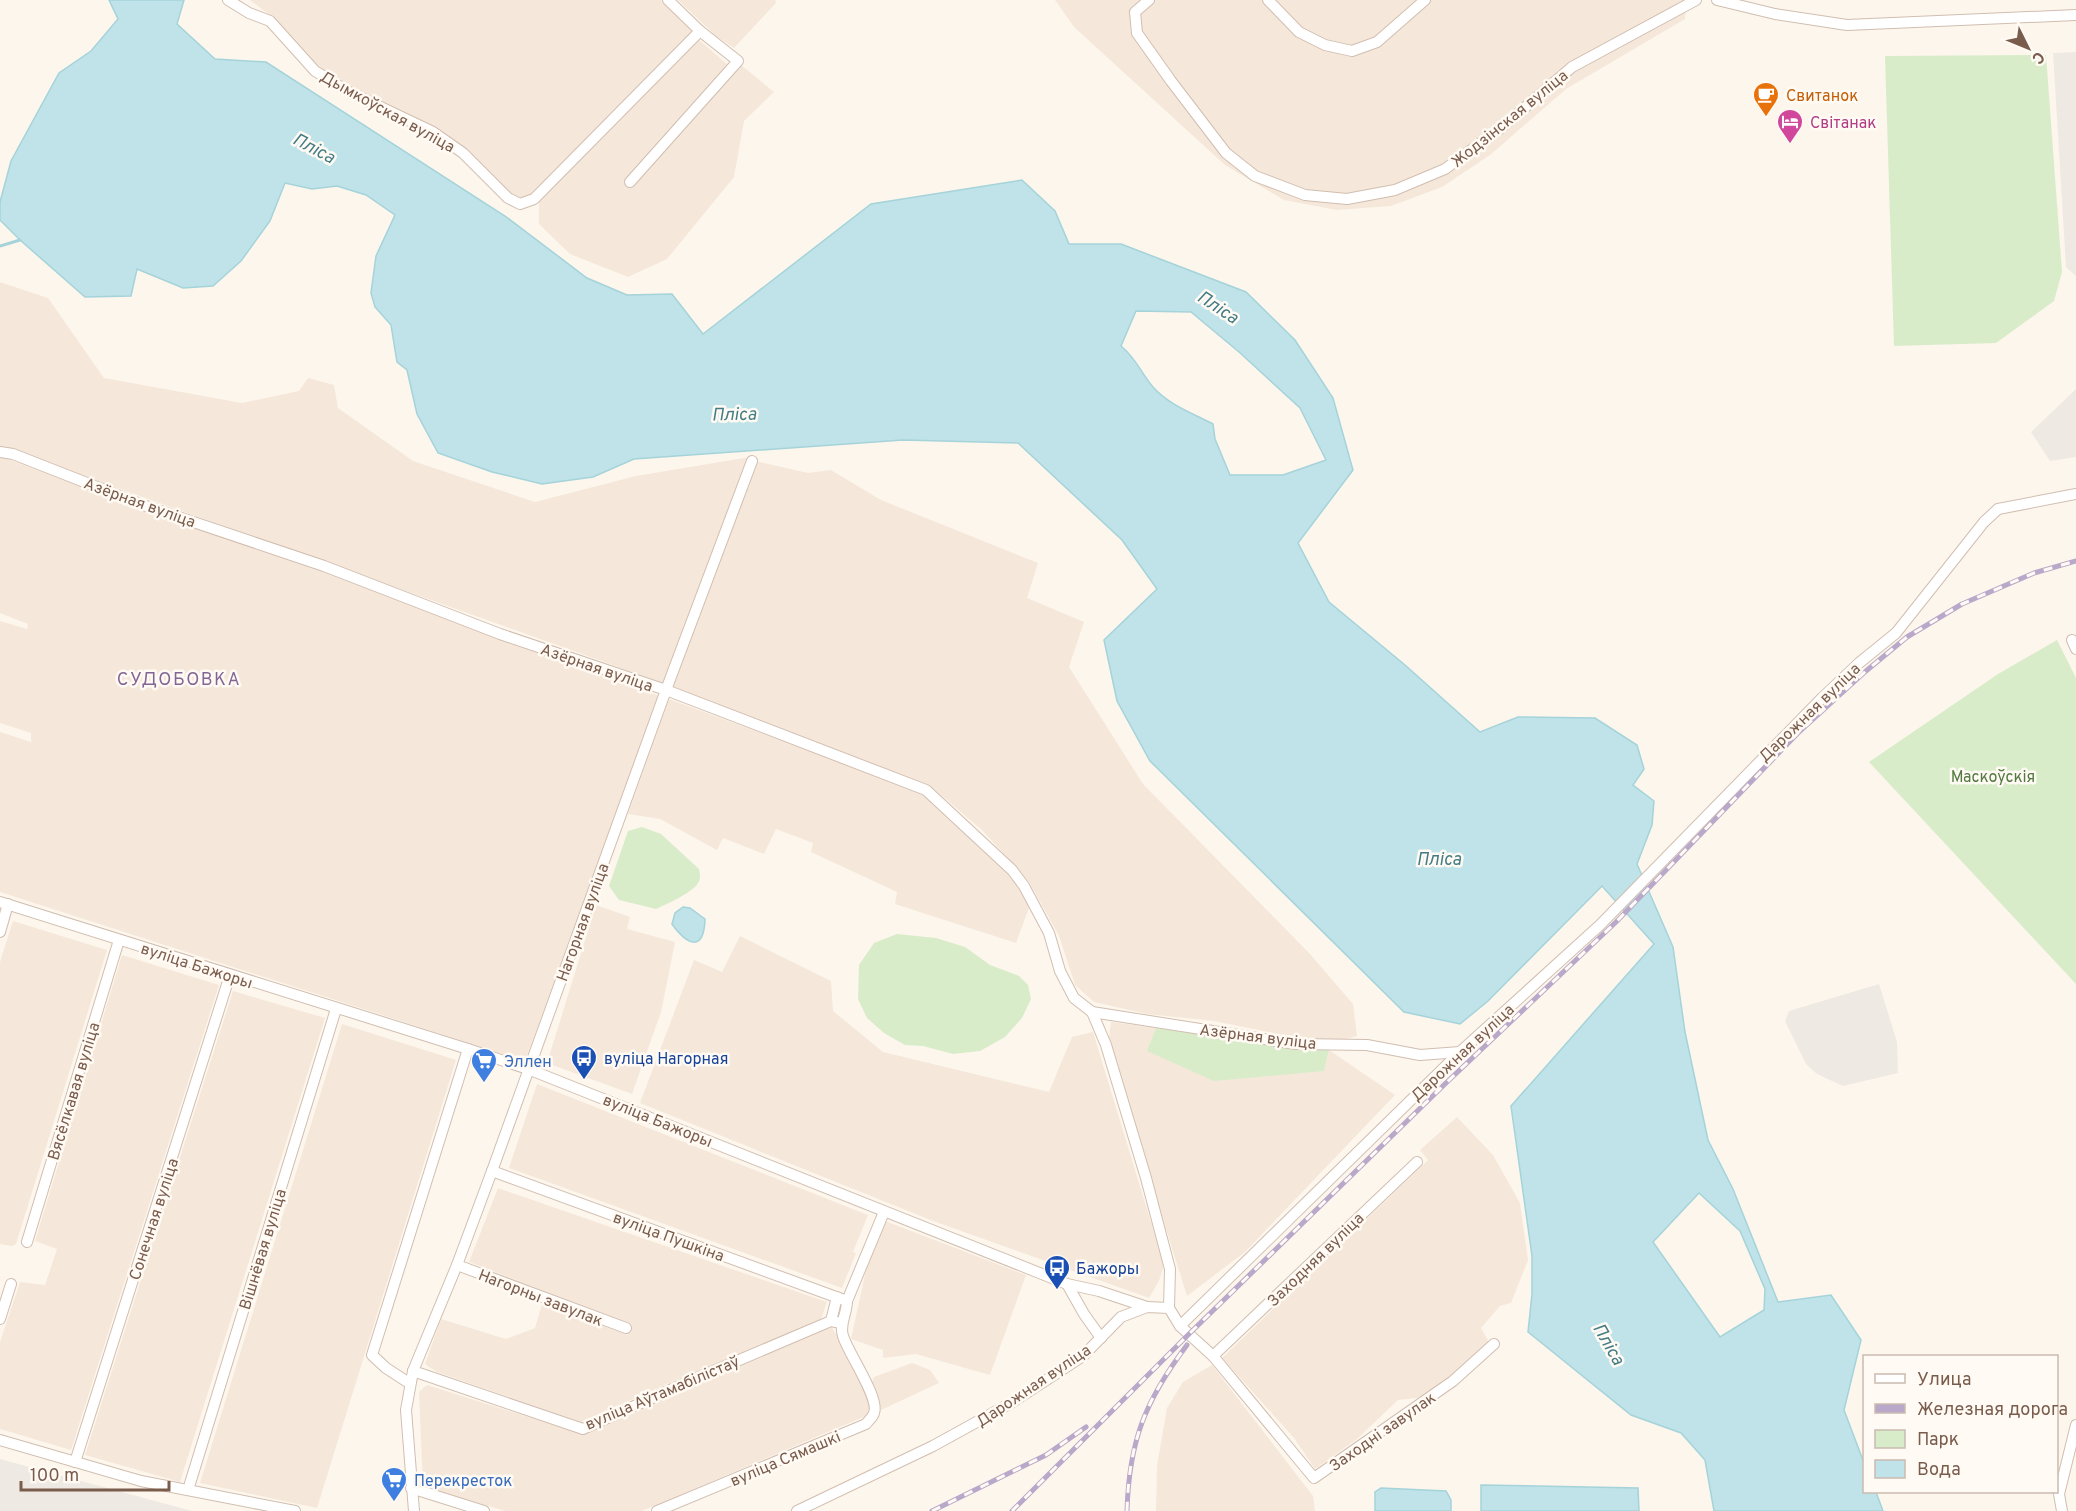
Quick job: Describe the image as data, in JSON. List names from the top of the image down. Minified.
{"streets":{"street":["Дымкоўская вуліца","Жодзінская вуліца","Азёрная вуліца","Дарожная вуліца","Нагорная вуліца","вуліца Бажоры","Вясёлкавая вуліца","Сонечная вуліца","вуліца Пушкіна","Вішнёвая вуліца","Заходняя вуліца","Нагорны завулак","вуліца Аўтамабілістаў","Заходні завулак","вуліца Сямашкі"]},"crossings":[["Азёрная вуліца","Дарожная вуліца"],["Азёрная вуліца","Нагорная вуліца"],["Дарожная вуліца","вуліца Бажоры"],["Дарожная вуліца","Заходні завулак"],["Нагорная вуліца","вуліца Бажоры"],["Нагорная вуліца","вуліца Пушкіна"],["Нагорная вуліца","Нагорны завулак"],["Нагорная вуліца","вуліца Аўтамабілістаў"],["вуліца Бажоры","Вясёлкавая вуліца"],["вуліца Бажоры","Сонечная вуліца"],["вуліца Бажоры","Вішнёвая вуліца"],["Заходняя вуліца","Заходні завулак"],["вуліца Аўтамабілістаў","вуліца Сямашкі"]],"districts":["СУДОБОВКА"],"water":["Пліса"],"parks":["Маскоўскія"],"places":{"cafe":["Свитанок"],"hotel":["Світанак"],"bus stop":["вуліца Нагорная","Бажоры"],"supermarket":["Эллен","Перекресток"]},"legend":["Улица","Железная дорога","Парк","Вода"],"scale_bar":"100 m","north":"bottom right"}
